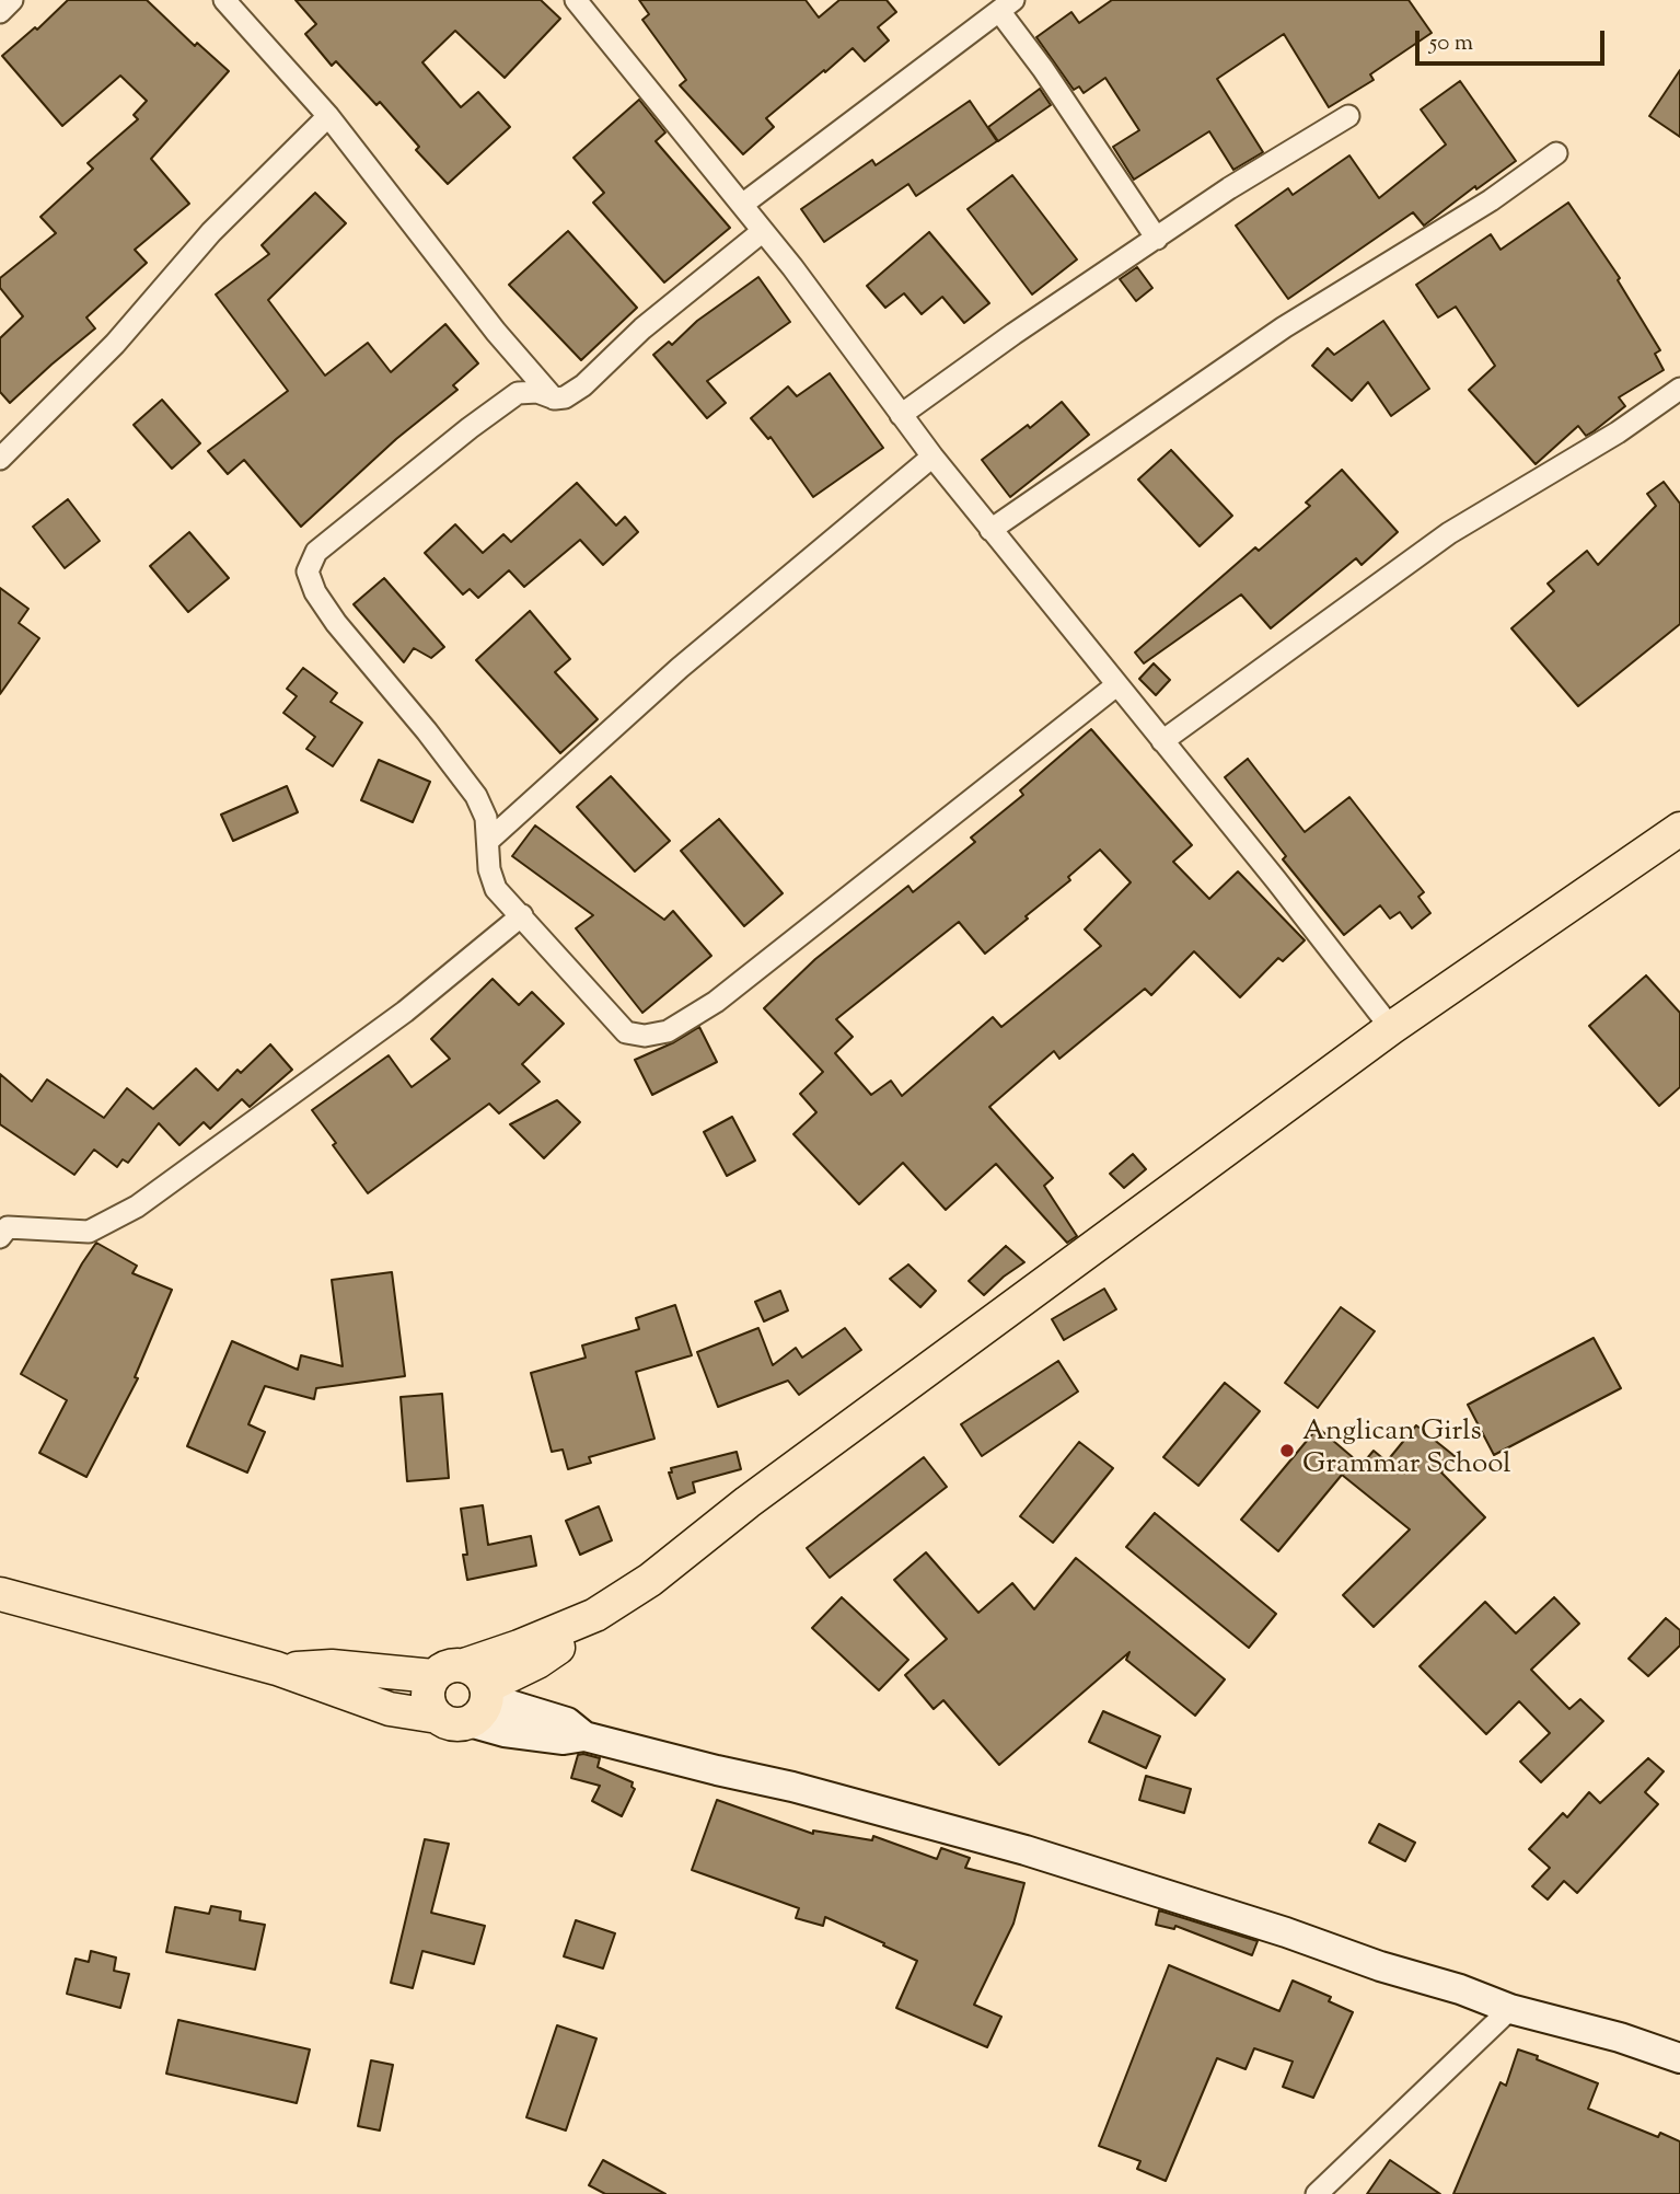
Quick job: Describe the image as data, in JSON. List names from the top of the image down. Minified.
{"places":["Anglican Girls Grammar School"],"scale_bar":"50 m"}
